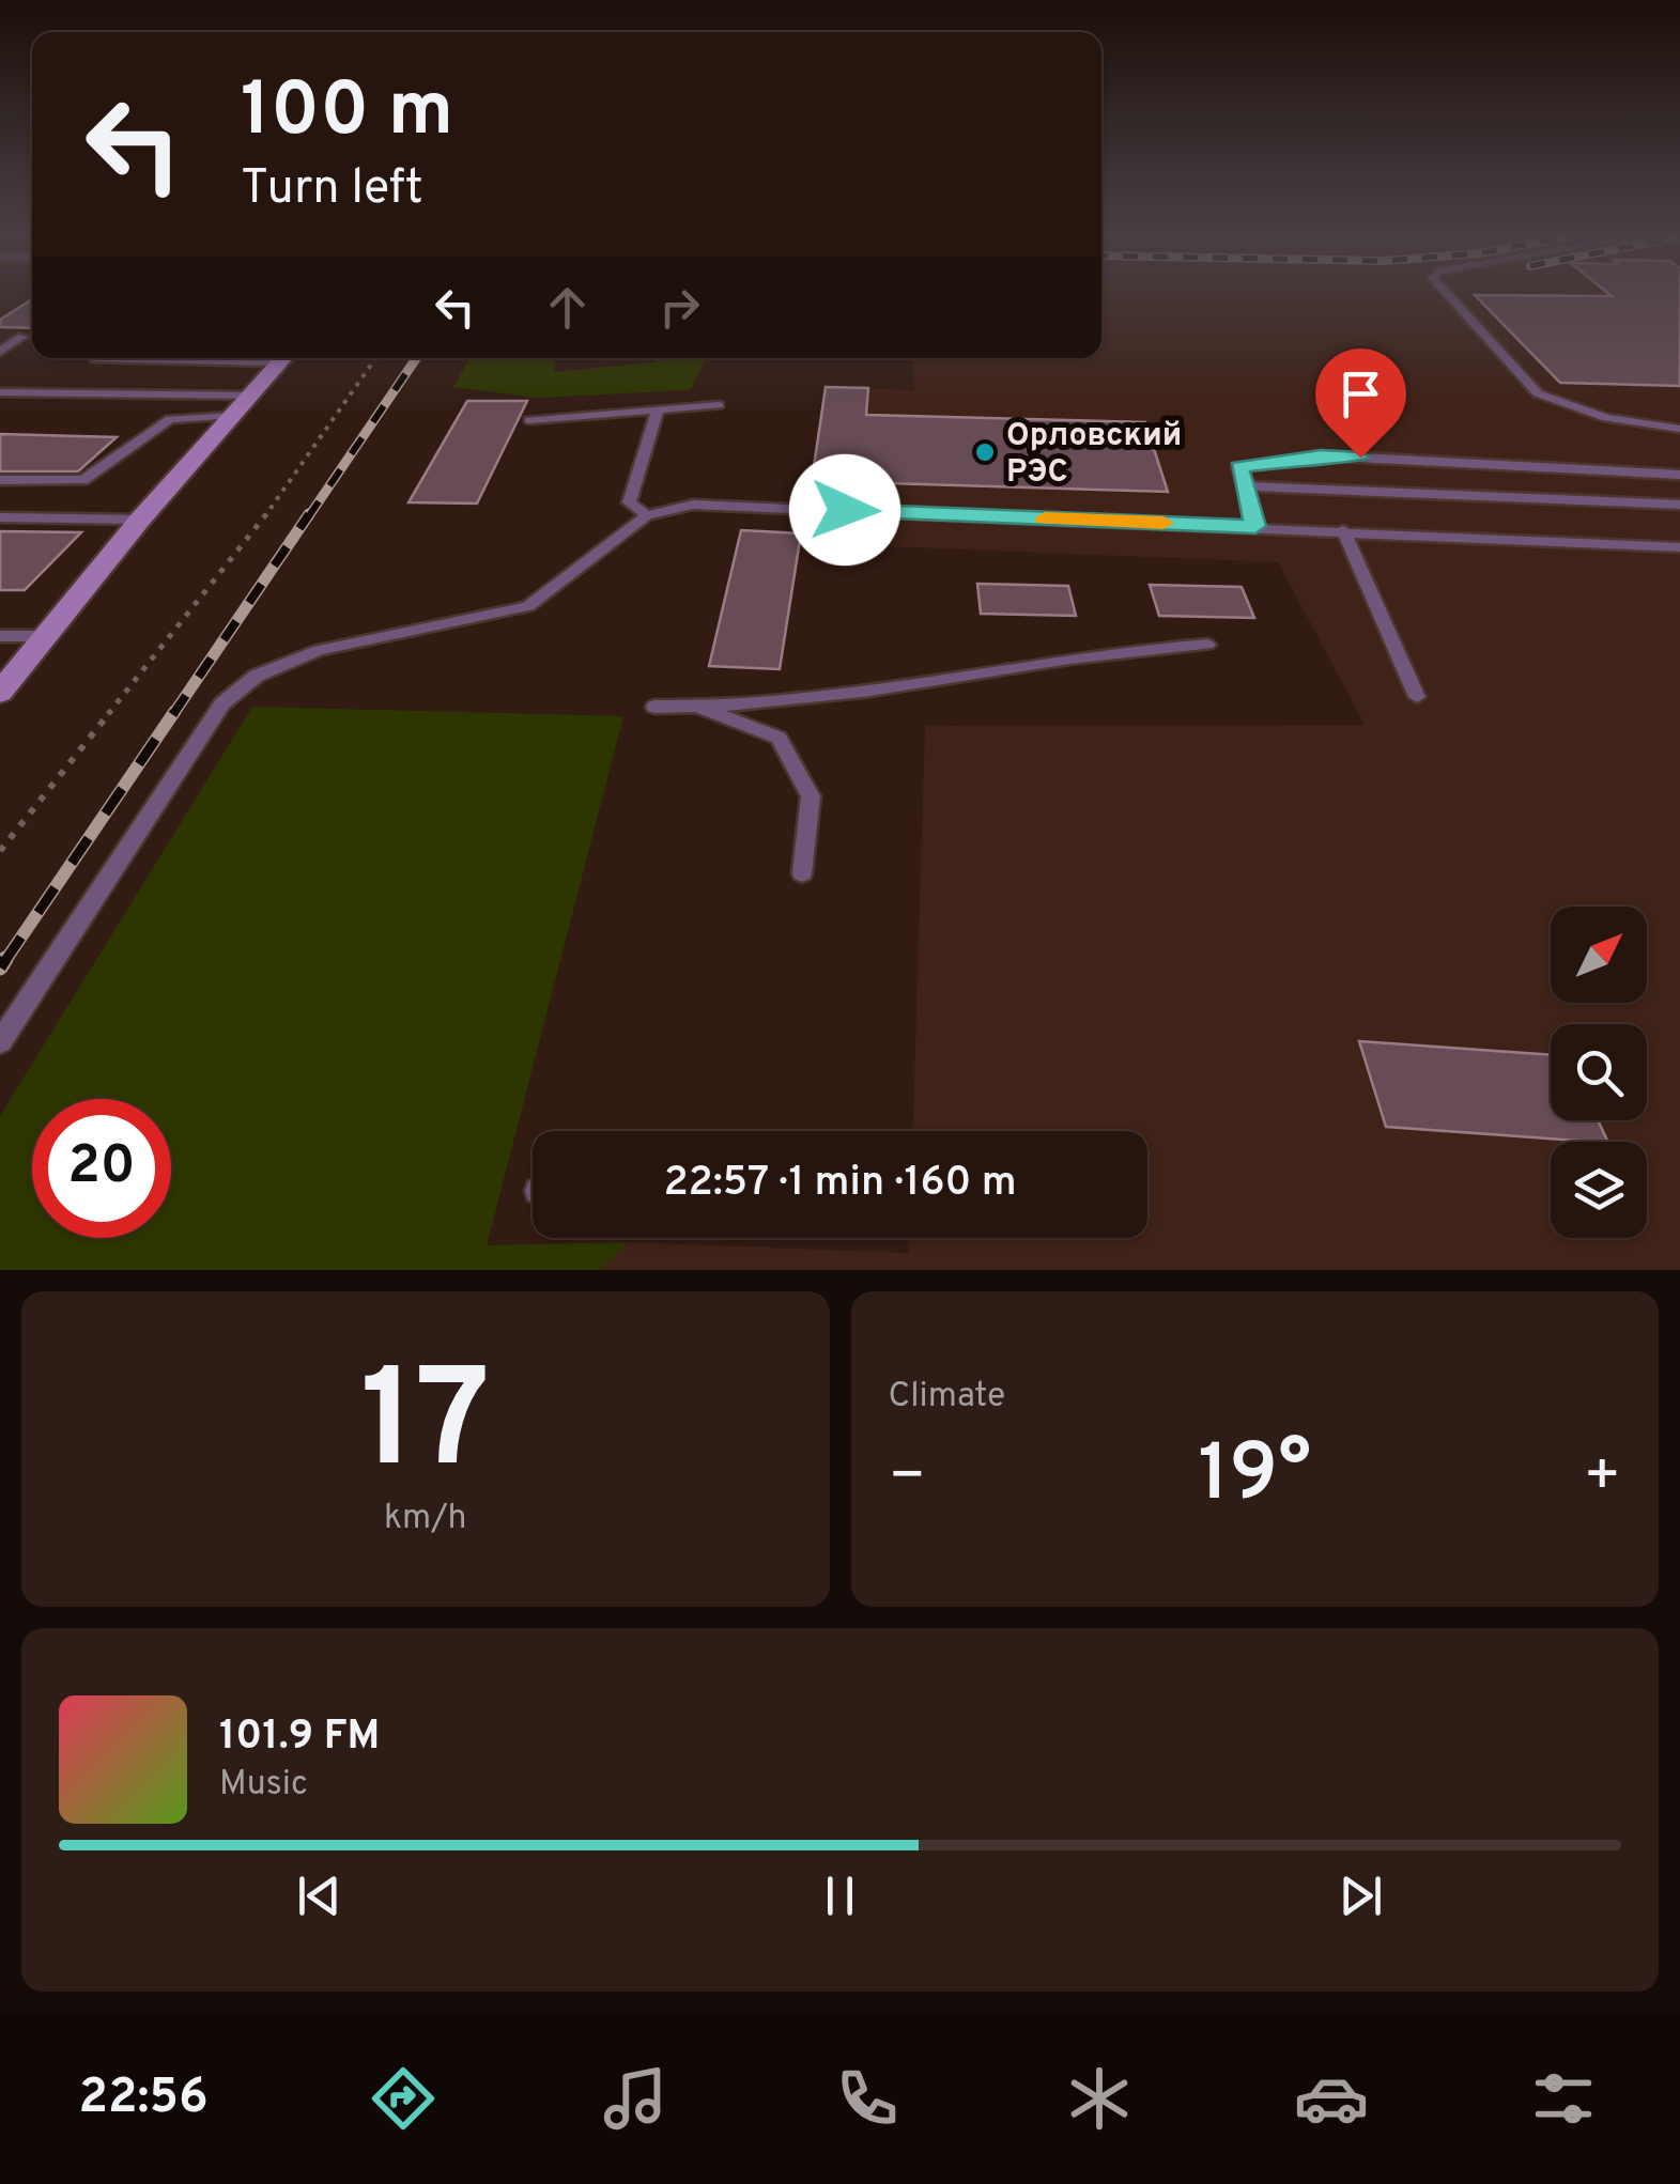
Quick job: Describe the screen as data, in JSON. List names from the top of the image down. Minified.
{"places":["Орловский РЭС"],"north":"top right","page":{"turn":["100 m","Turn left"],"limit":"20","trip":"22:57 · 1 min · 160 m","tile":[["17","km/h"],"Climate"],"heat":["−","19°","+"],"song":["101.9 FM","Music"],"tabs":"22:56"}}
